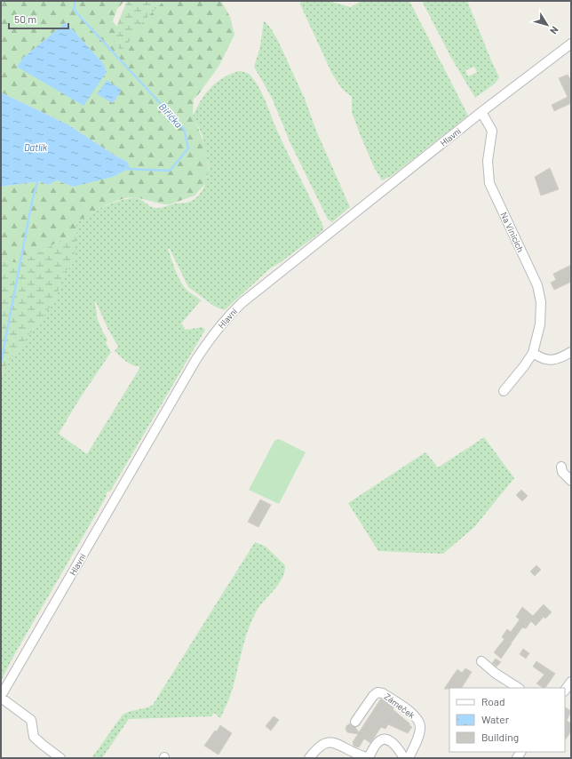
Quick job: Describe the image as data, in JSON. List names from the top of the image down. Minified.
{"streets":{"street":["Hlavní","Na Vinicích","Zámeček"]},"crossings":[["Hlavní","Na Vinicích"]],"water":["Biřička","Datlík"],"legend":["Road","Water","Building"],"scale_bar":"50 m","north":"bottom right"}
